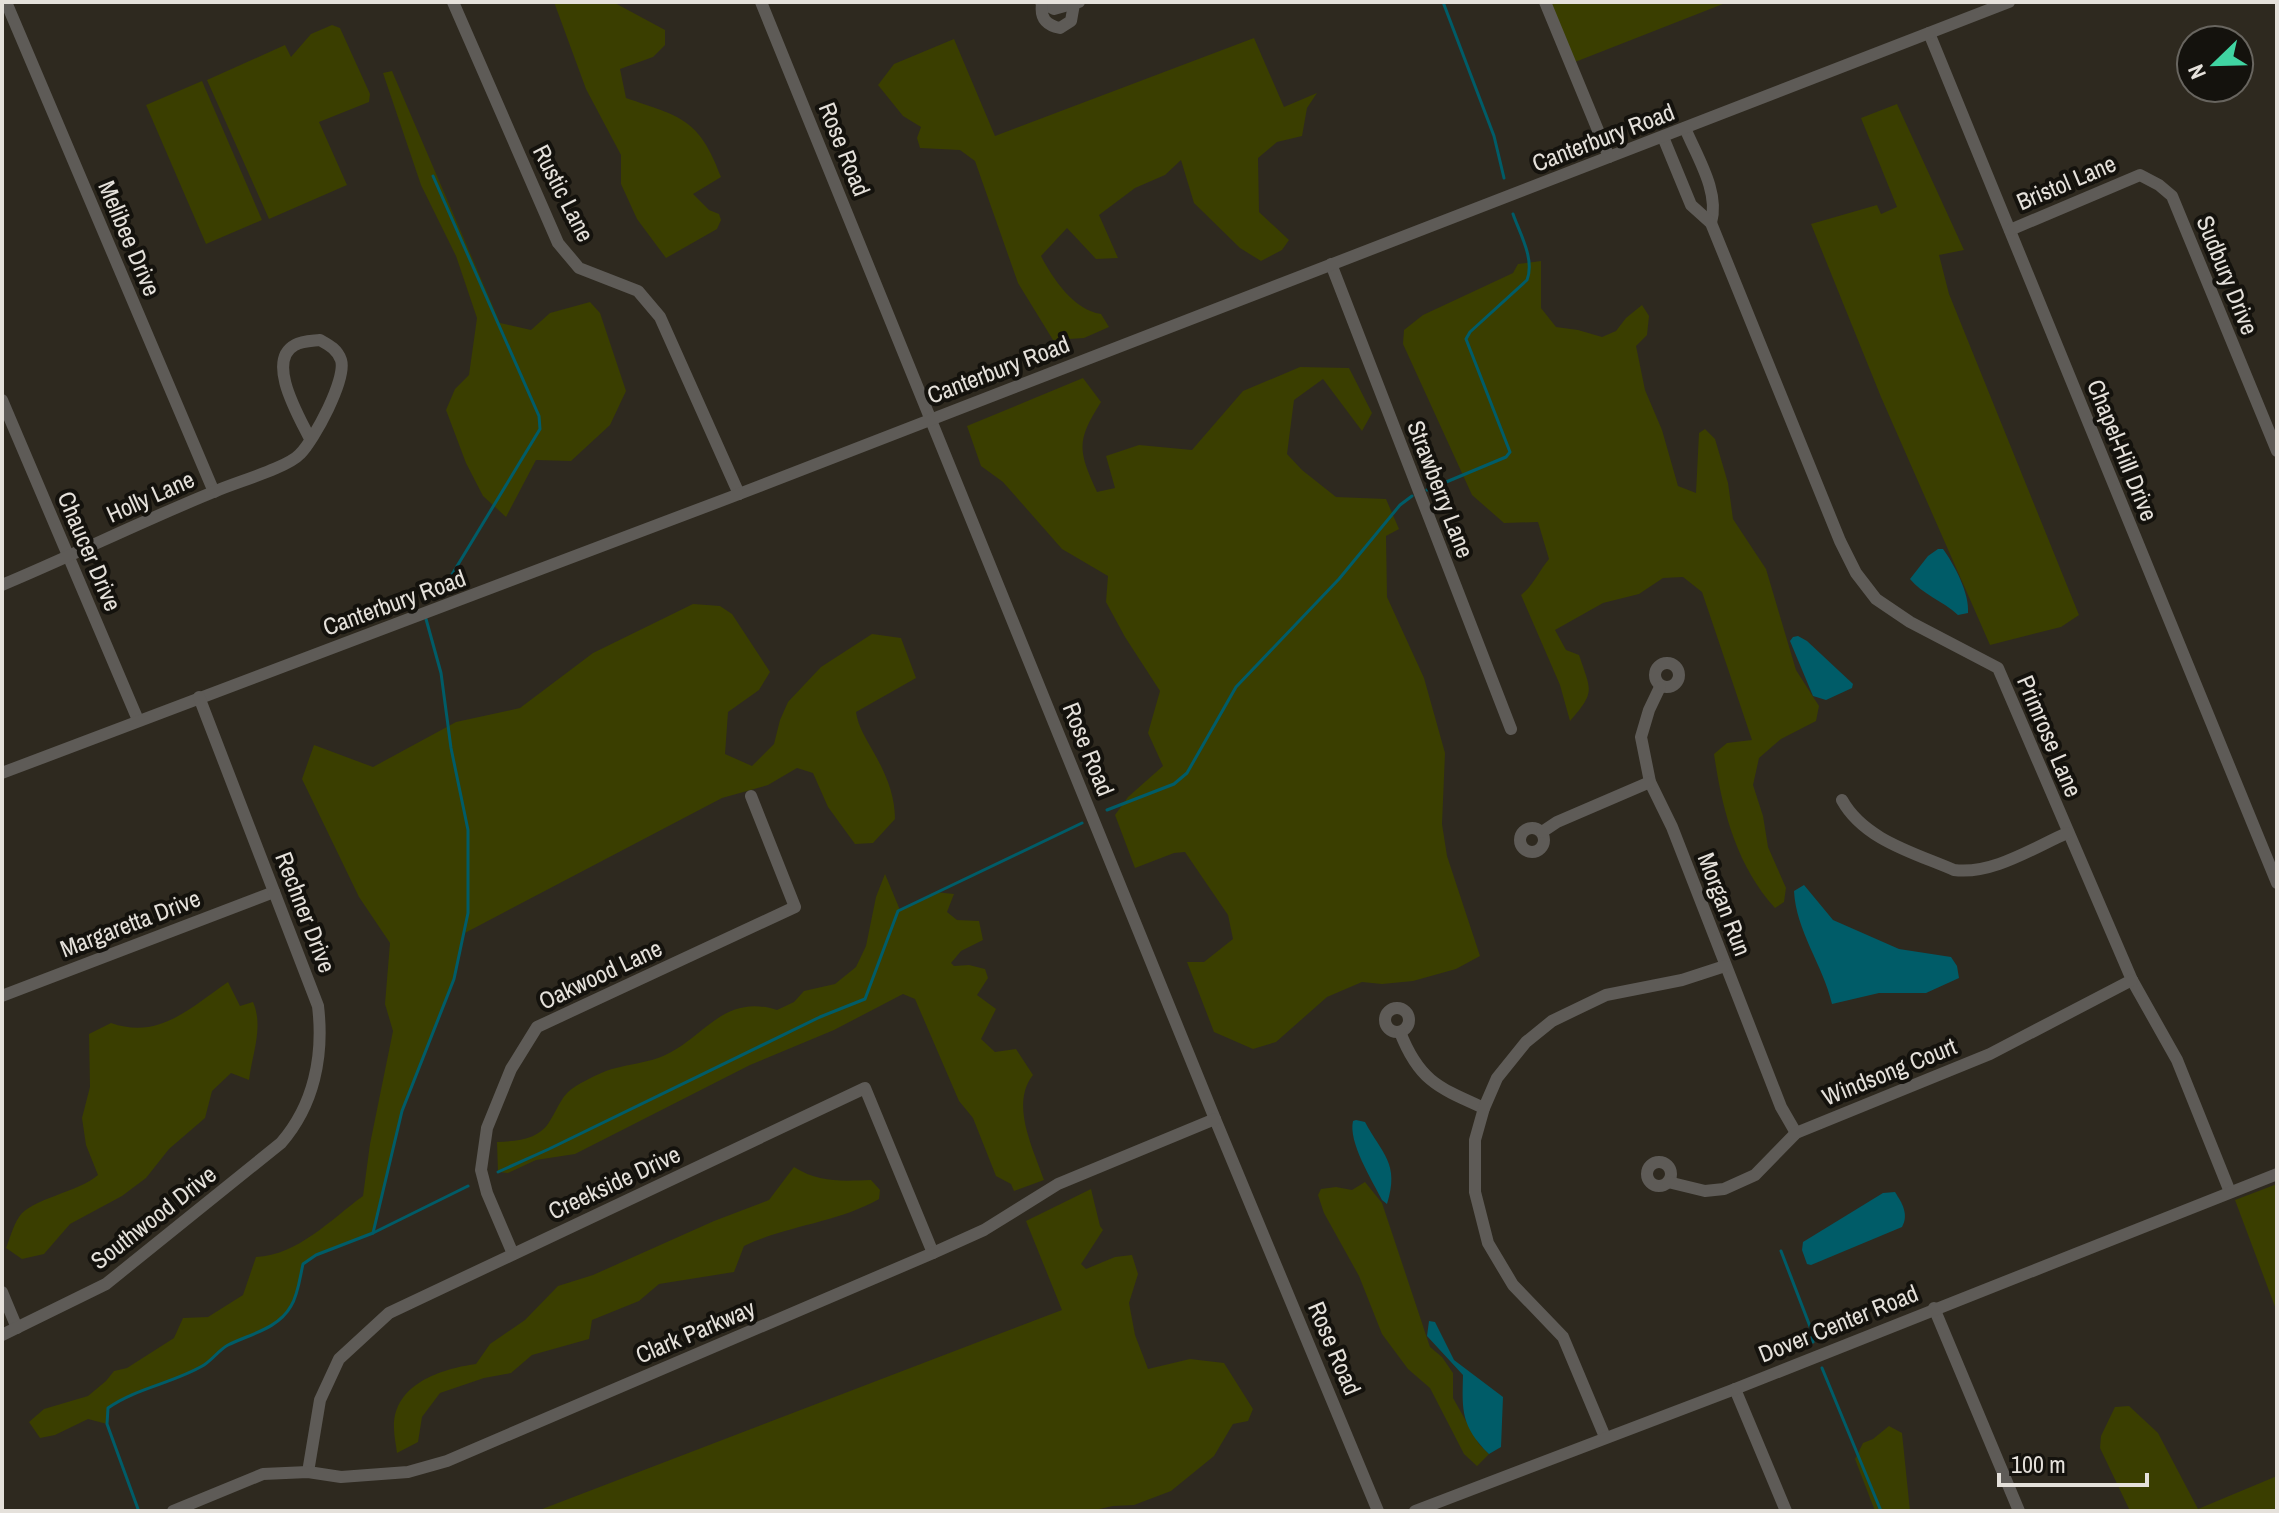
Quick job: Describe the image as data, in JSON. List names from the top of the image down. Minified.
{"streets":{"street":["Canterbury Road","Rose Road","Bristol Lane","Rustic Lane","Melibee Drive","Sudbury Drive","Chapel-Hill Drive","Strawberry Lane","Holly Lane","Chaucer Drive","Primrose Lane","Morgan Run","Rechner Drive","Margaretta Drive","Oakwood Lane","Windsong Court","Creekside Drive","Southwood Drive","Dover Center Road","Clark Parkway"]},"crossings":[["Canterbury Road","Rose Road"],["Canterbury Road","Rustic Lane"],["Canterbury Road","Chapel-Hill Drive"],["Canterbury Road","Strawberry Lane"],["Canterbury Road","Chaucer Drive"],["Canterbury Road","Primrose Lane"],["Canterbury Road","Rechner Drive"],["Rose Road","Clark Parkway"],["Bristol Lane","Sudbury Drive"],["Bristol Lane","Chapel-Hill Drive"],["Melibee Drive","Holly Lane"],["Holly Lane","Chaucer Drive"],["Primrose Lane","Windsong Court"],["Primrose Lane","Dover Center Road"],["Morgan Run","Windsong Court"],["Rechner Drive","Margaretta Drive"],["Rechner Drive","Southwood Drive"],["Oakwood Lane","Creekside Drive"],["Creekside Drive","Clark Parkway"]],"scale_bar":"100 m","north":"bottom left"}
